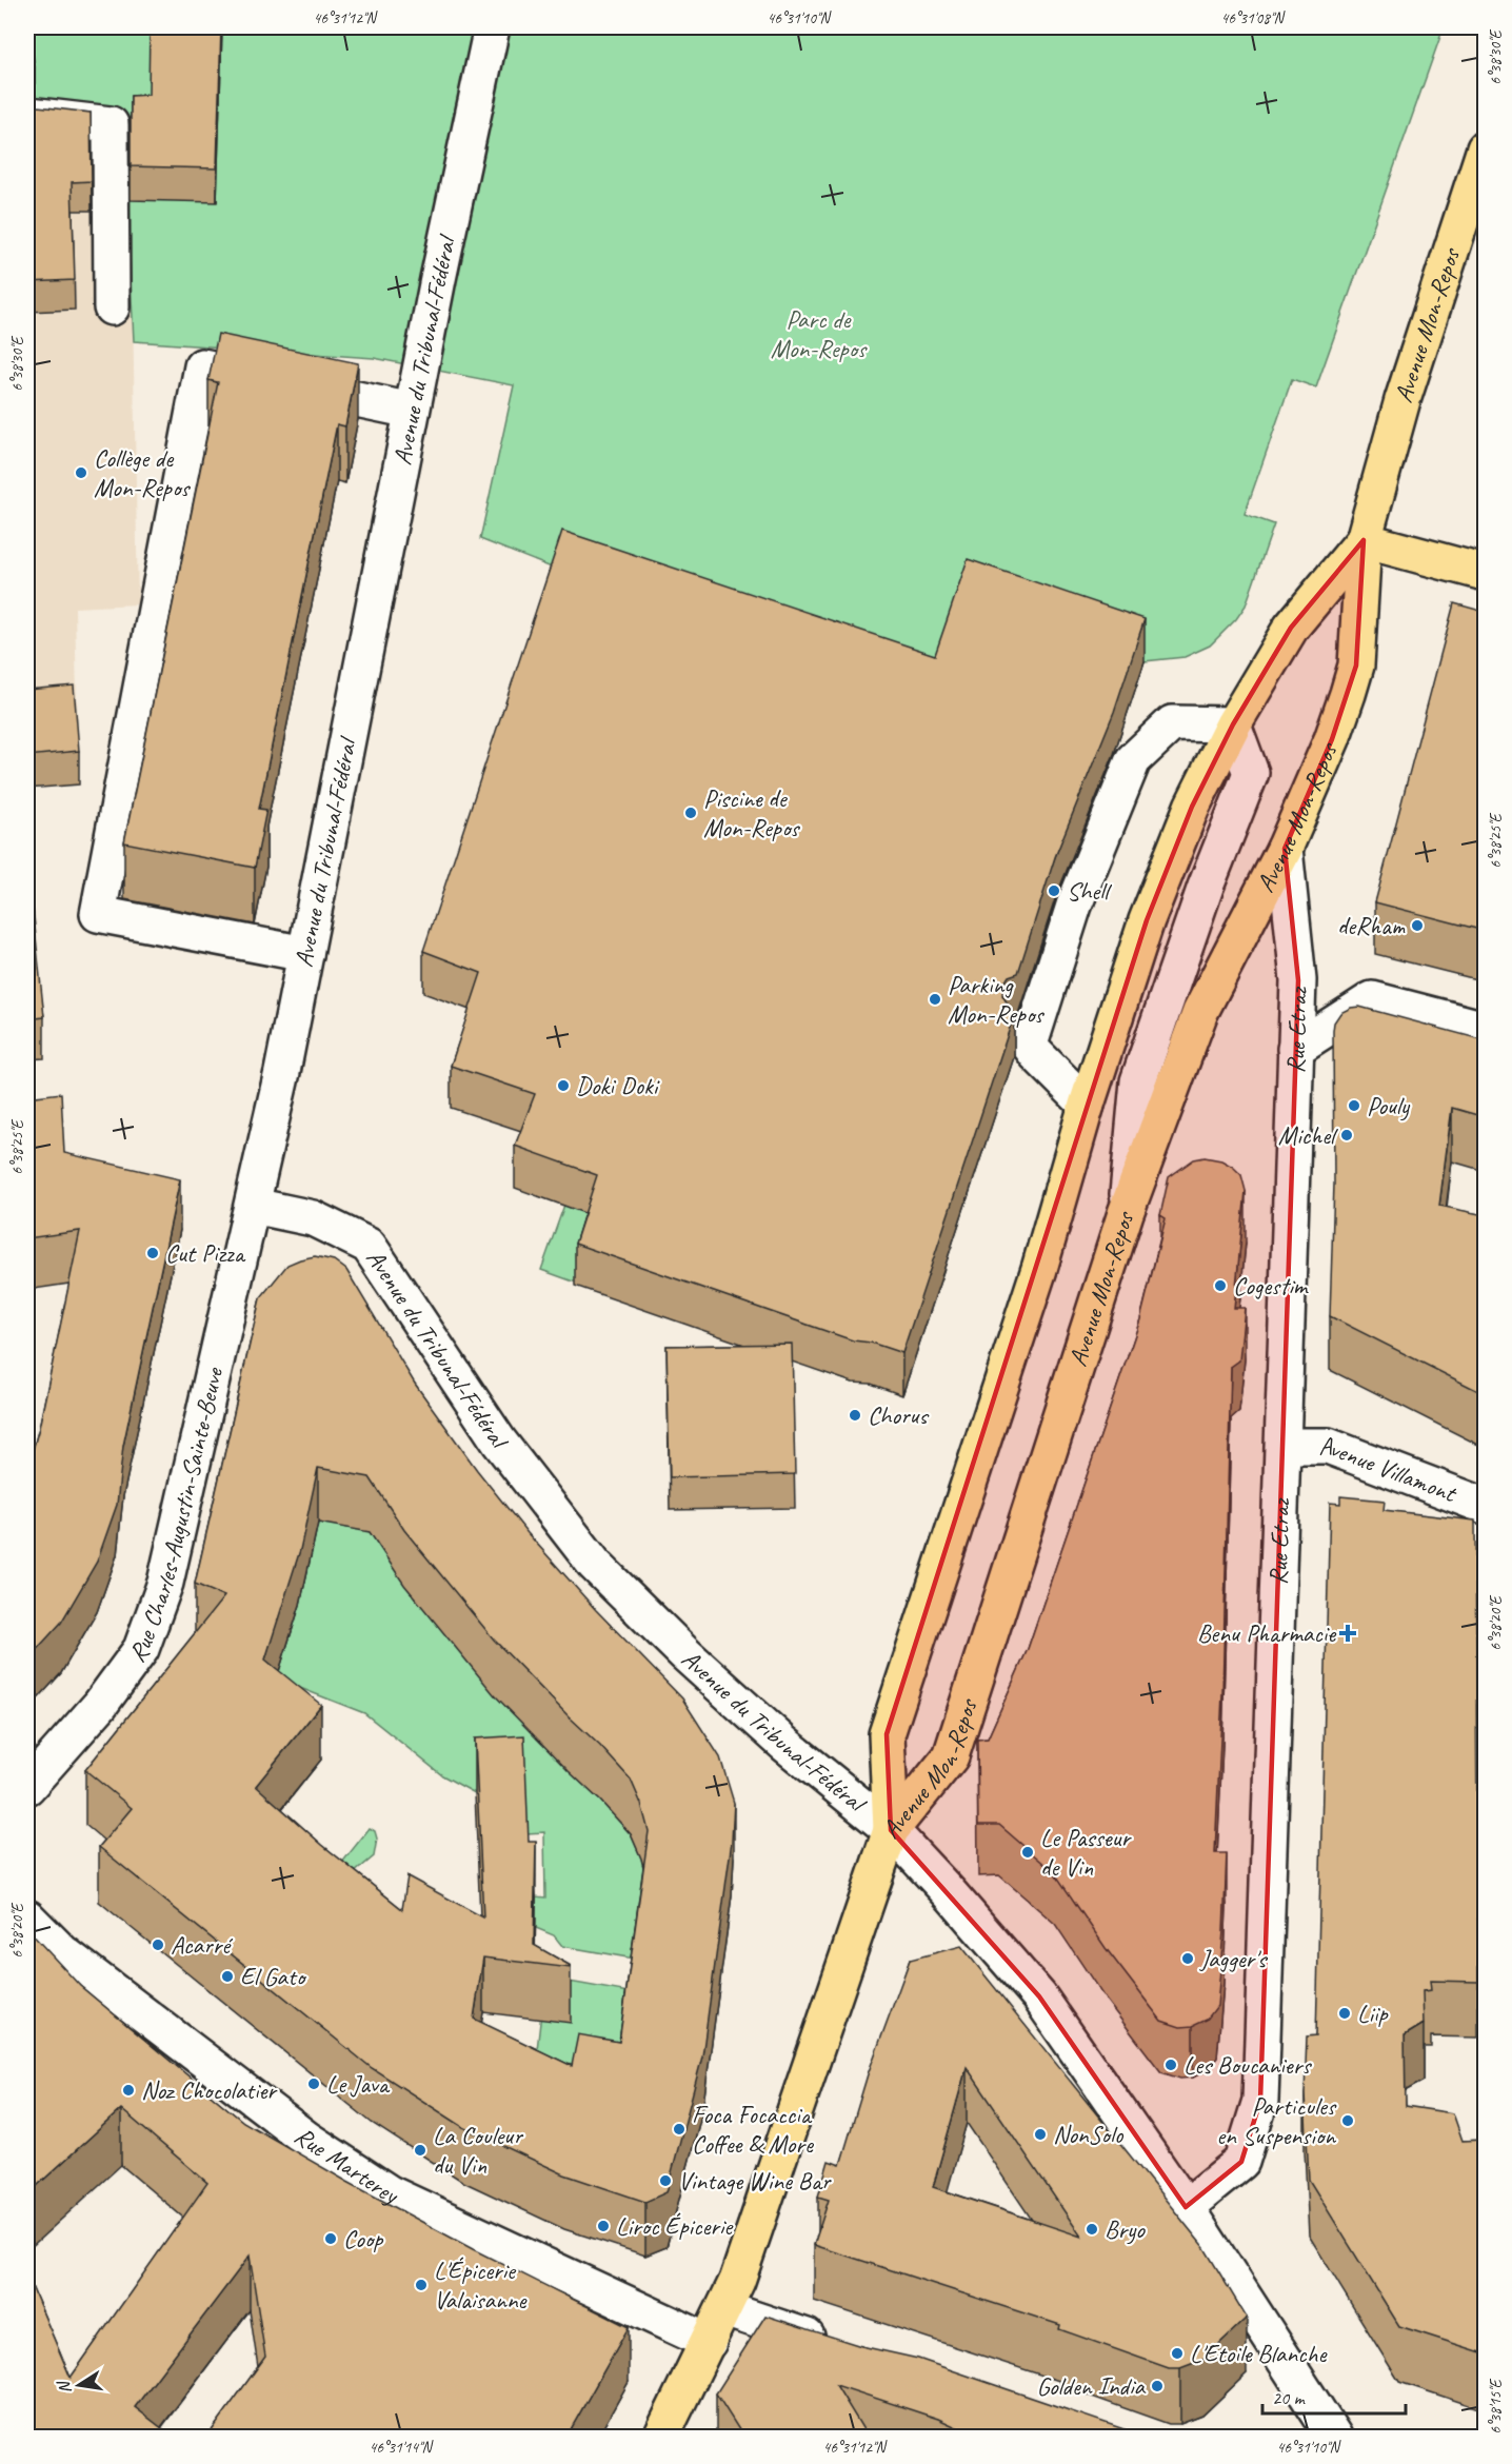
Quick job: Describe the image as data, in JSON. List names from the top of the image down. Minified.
{"streets":{"main road":["Avenue Mon-Repos"],"street":["Avenue du Tribunal-Fédéral","Rue Etraz","Avenue Villamont","Rue Charles-Augustin-Sainte-Beuve","Rue Marterey"]},"crossings":[["Avenue Mon-Repos","Avenue du Tribunal-Fédéral"],["Avenue Mon-Repos","Rue Etraz"],["Avenue du Tribunal-Fédéral","Rue Etraz"],["Avenue du Tribunal-Fédéral","Rue Charles-Augustin-Sainte-Beuve"],["Rue Etraz","Avenue Villamont"]],"parks":["Parc de Mon-Repos"],"places":{"other":["Collège de Mon-Repos","Piscine de Mon-Repos","Shell","deRham","Parking Mon-Repos","Doki Doki","Pouly","Michel","Cut Pizza","Cogestim","Chorus","Le Passeur de Vin","Acarré","Jagger's","El Gato","Liip","Les Boucaniers","Le Java","Noz Chocolatier","Particules en Suspension","Foca Focaccia Coffee & More","NonSolo","La Couleur du Vin","Vintage Wine Bar","Liroc Épicerie","Bryo","Coop","L'Épicerie Valaisanne","L'Etoile Blanche","Golden India"],"health":["Benu Pharmacie"]},"scale_bar":"20 m","north":"left","coordinates":["46°31'12\"N","46°31'10\"N","46°31'08\"N","6°38'30\"E","6°38'25\"E","6°38'20\"E","6°38'15\"E","46°31'14\"N"]}
